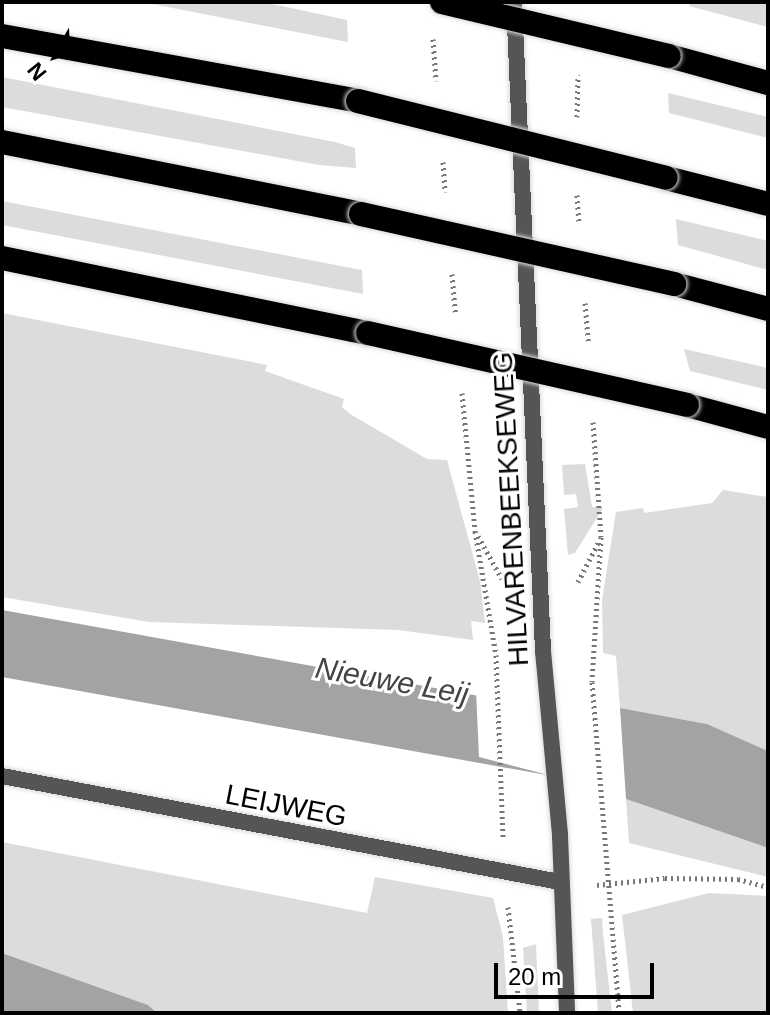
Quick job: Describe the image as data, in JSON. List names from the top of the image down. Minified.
{"streets":{"street":["HILVARENBEEKSEWEG","LEIJWEG"]},"crossings":[["HILVARENBEEKSEWEG","LEIJWEG"]],"water":["Nieuwe Leij"],"scale_bar":"20 m","north":"bottom left"}
